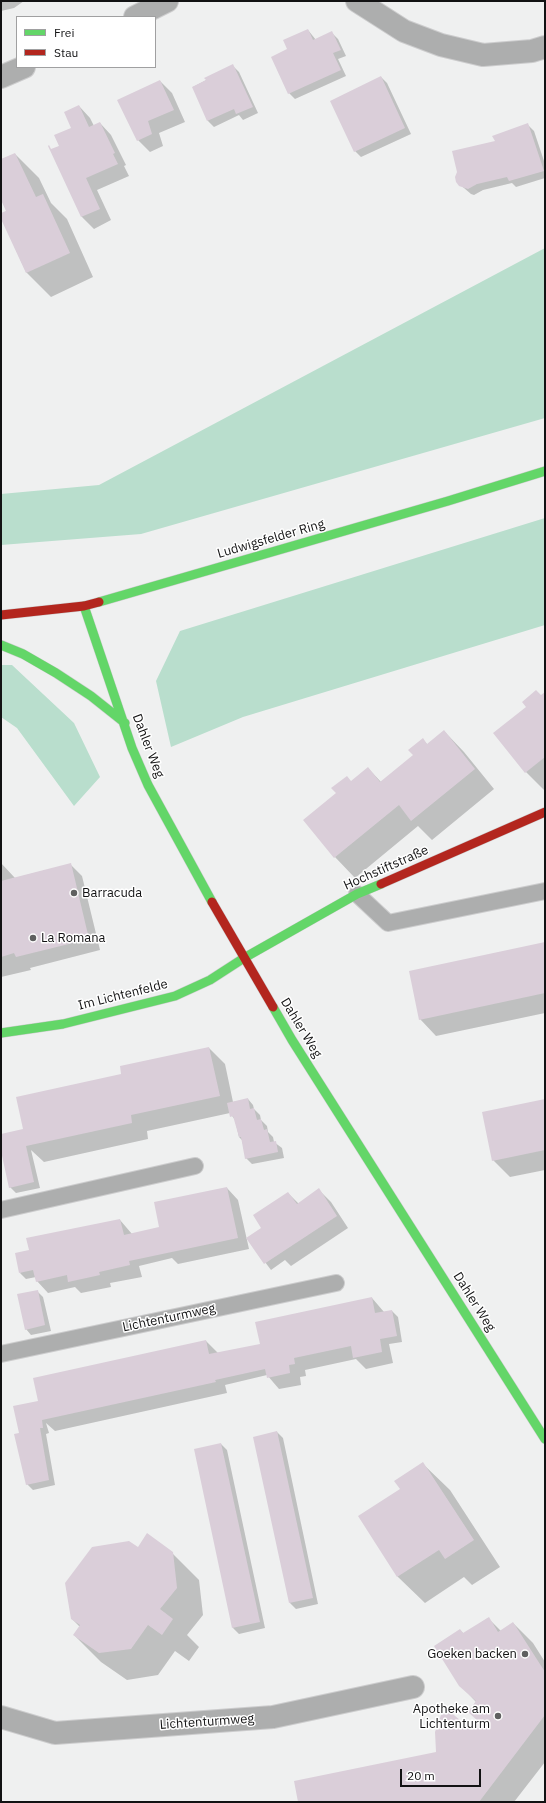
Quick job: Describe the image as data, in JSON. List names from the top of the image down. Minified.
{"streets":{"street":["Ludwigsfelder Ring","Dahler Weg","Hochstiftstraße","Im Lichtenfelde","Lichtenturmweg"]},"crossings":[["Ludwigsfelder Ring","Dahler Weg"],["Dahler Weg","Hochstiftstraße"],["Dahler Weg","Im Lichtenfelde"],["Hochstiftstraße","Im Lichtenfelde"]],"places":["Barracuda","La Romana","Goeken backen","Apotheke am Lichtenturm"],"legend":["Frei","Stau"],"scale_bar":"20 m"}
